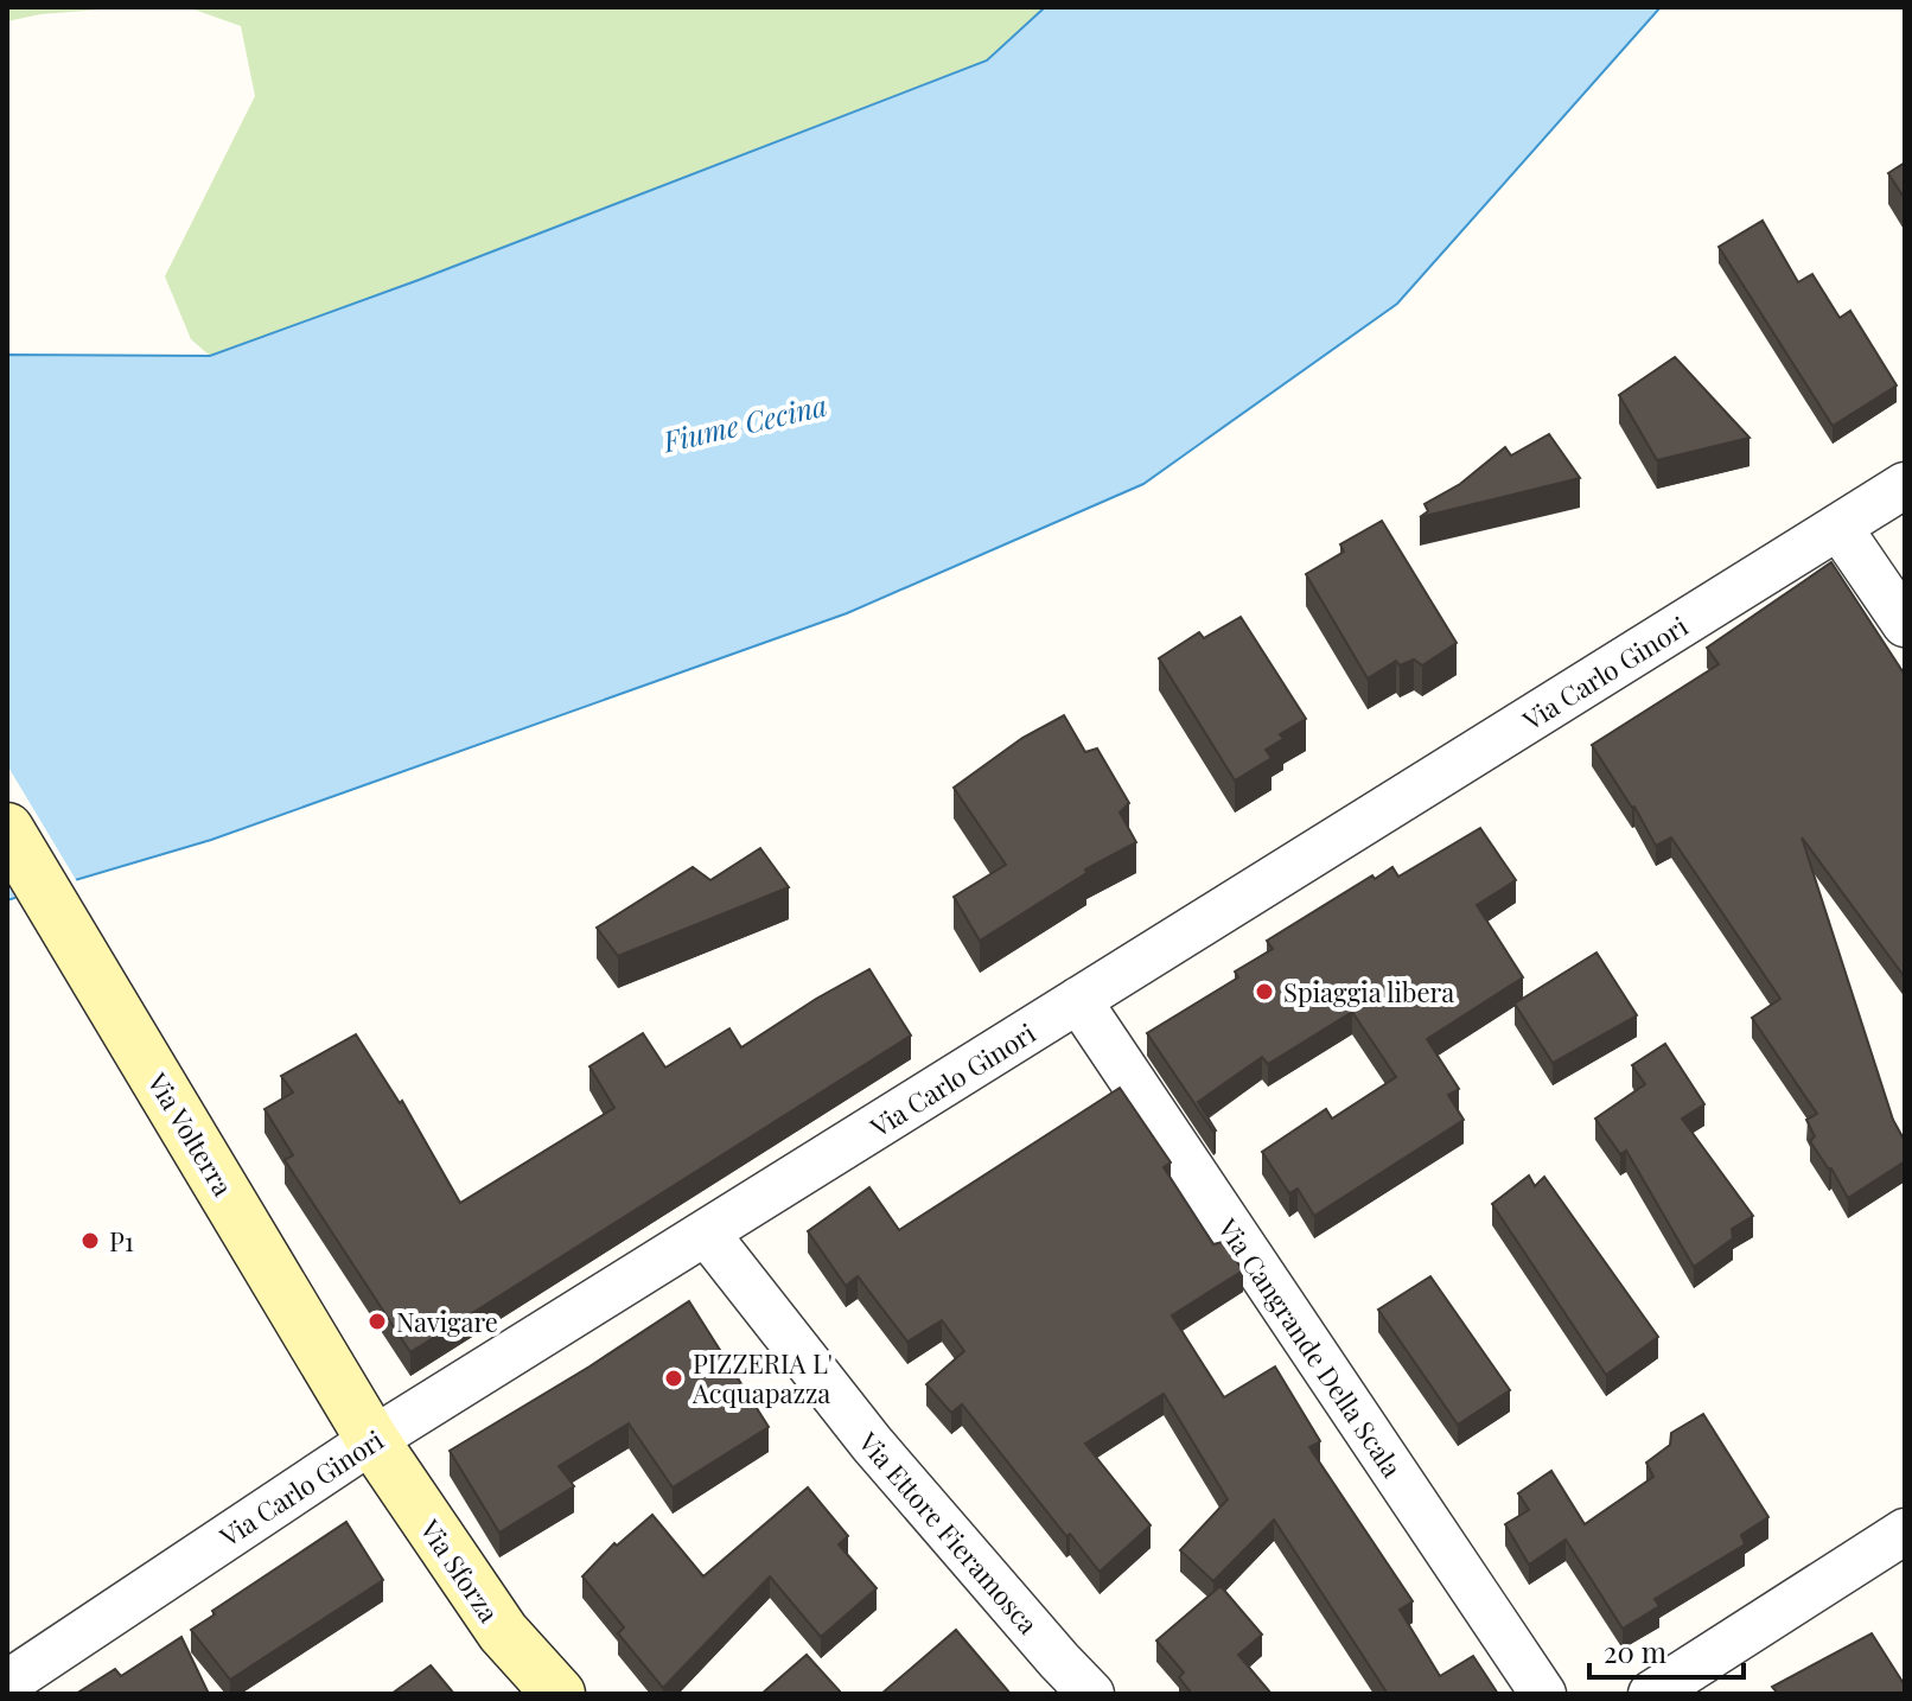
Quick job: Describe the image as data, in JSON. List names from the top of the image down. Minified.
{"streets":{"street":["Via Carlo Ginori","Via Volterra","Via Cangrande Della Scala","Via Ettore Fieramosca","Via Sforza"]},"crossings":[["Via Carlo Ginori","Via Volterra"],["Via Carlo Ginori","Via Cangrande Della Scala"],["Via Carlo Ginori","Via Ettore Fieramosca"],["Via Carlo Ginori","Via Sforza"],["Via Volterra","Via Sforza"]],"water":["Fiume Cecina"],"places":["Spiaggia libera","P1","Navigare","PIZZERIA L' Acquapazza"],"scale_bar":"20 m"}
